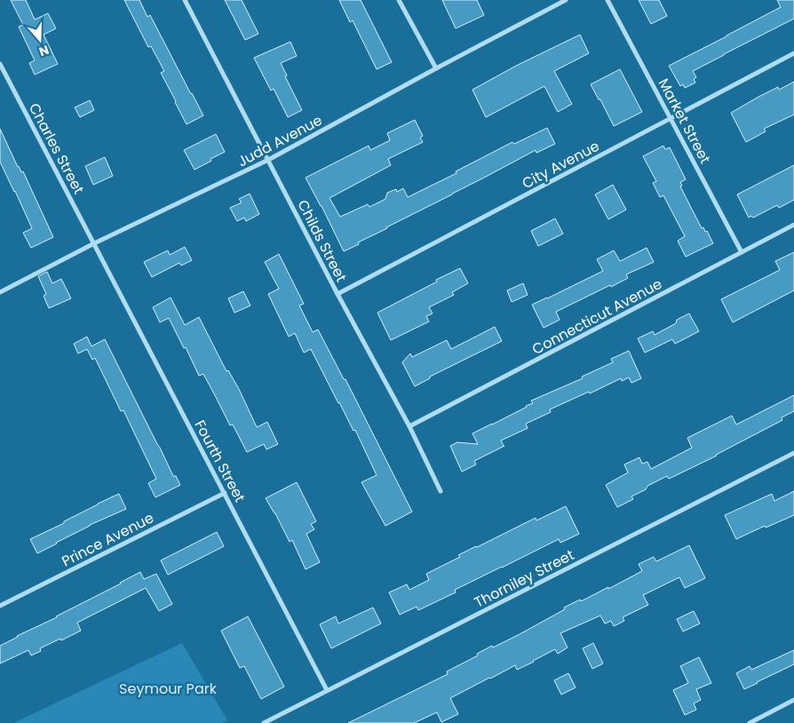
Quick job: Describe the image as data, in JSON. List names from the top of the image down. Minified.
{"streets":{"street":["Market Street","Judd Avenue","Charles Street","City Avenue","Childs Street","Connecticut Avenue","Fourth Street","Prince Avenue","Thorniley Street"]},"crossings":[["Market Street","City Avenue"],["Market Street","Connecticut Avenue"],["Judd Avenue","Charles Street"],["Judd Avenue","Childs Street"],["Judd Avenue","Fourth Street"],["Charles Street","Fourth Street"],["City Avenue","Childs Street"],["Childs Street","Connecticut Avenue"],["Fourth Street","Prince Avenue"],["Fourth Street","Thorniley Street"]],"parks":["Seymour Park"],"north":"bottom"}
